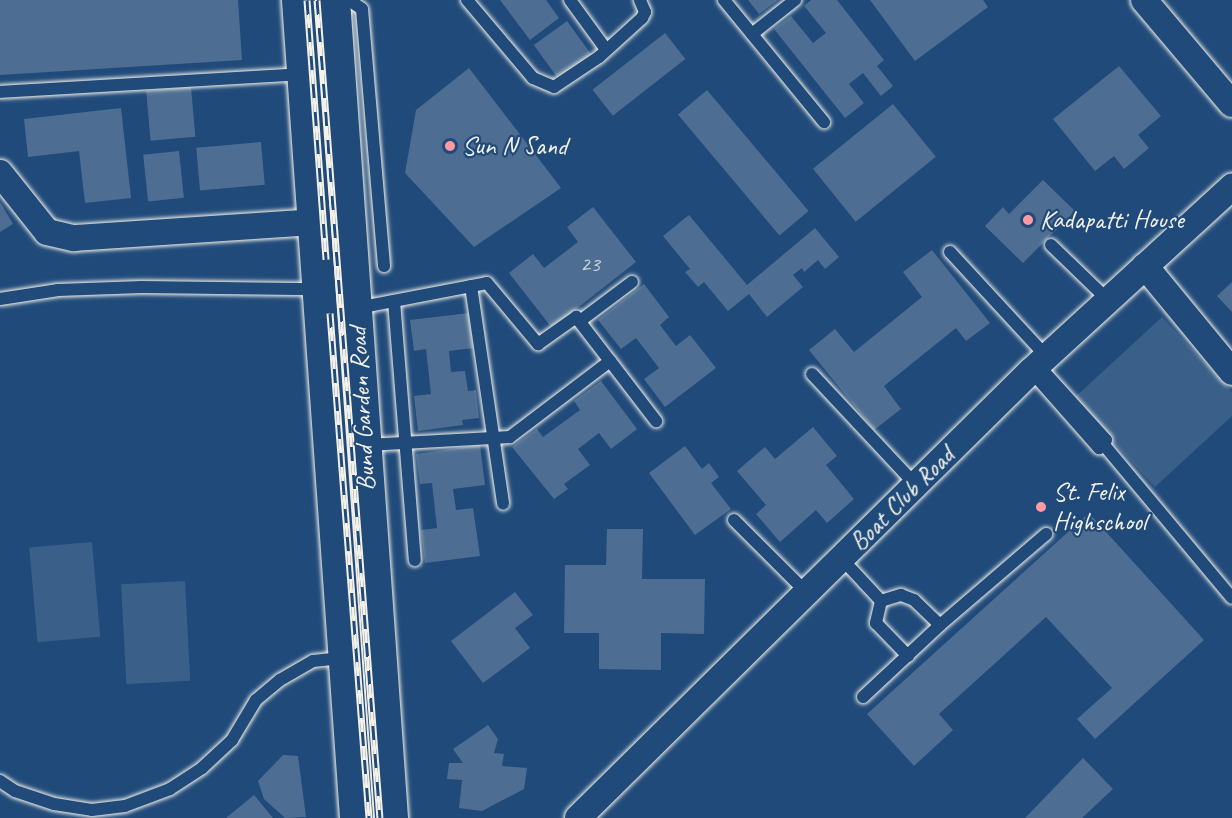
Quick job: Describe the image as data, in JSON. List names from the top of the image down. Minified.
{"streets":{"highway":["Bund Garden Road"],"street":["Boat Club Road"]},"places":["Sun N Sand","Kadapatti House","St. Felix Highschool"],"house_numbers":["23"]}
